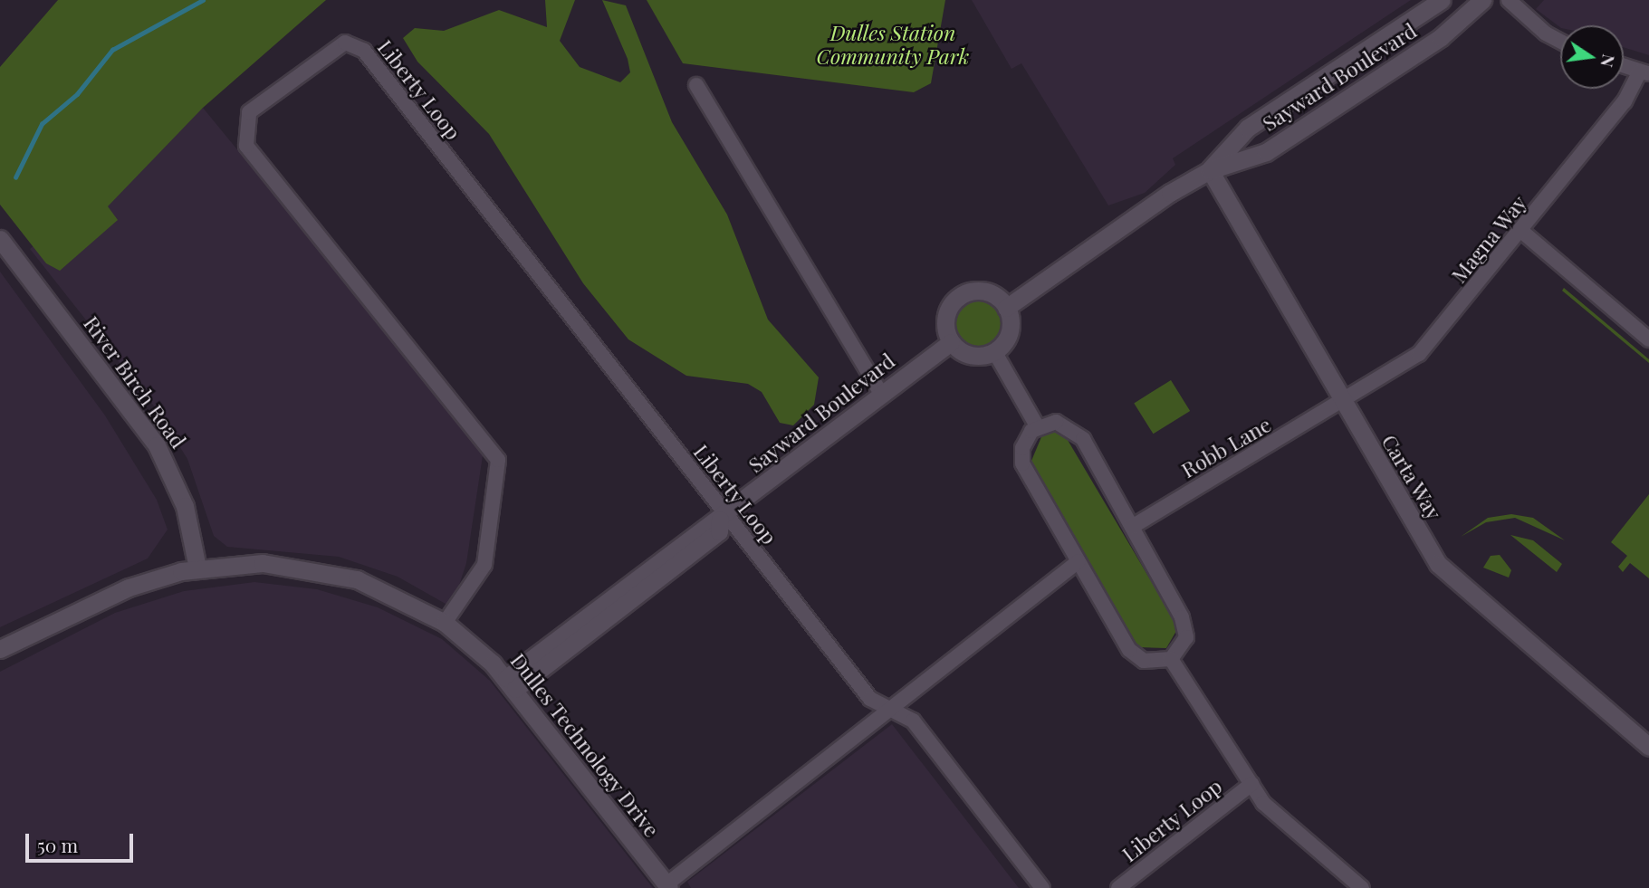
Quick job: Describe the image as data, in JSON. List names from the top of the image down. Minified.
{"streets":{"street":["Sayward Boulevard","Liberty Loop","Magna Way","River Birch Road","Robb Lane","Carta Way","Dulles Technology Drive"]},"crossings":[["Sayward Boulevard","Liberty Loop"],["Sayward Boulevard","Carta Way"],["Sayward Boulevard","Dulles Technology Drive"],["Liberty Loop","Dulles Technology Drive"],["Magna Way","Robb Lane"],["Magna Way","Carta Way"],["River Birch Road","Dulles Technology Drive"],["Robb Lane","Carta Way"]],"parks":["Dulles Station Community Park"],"scale_bar":"50 m","north":"right"}
